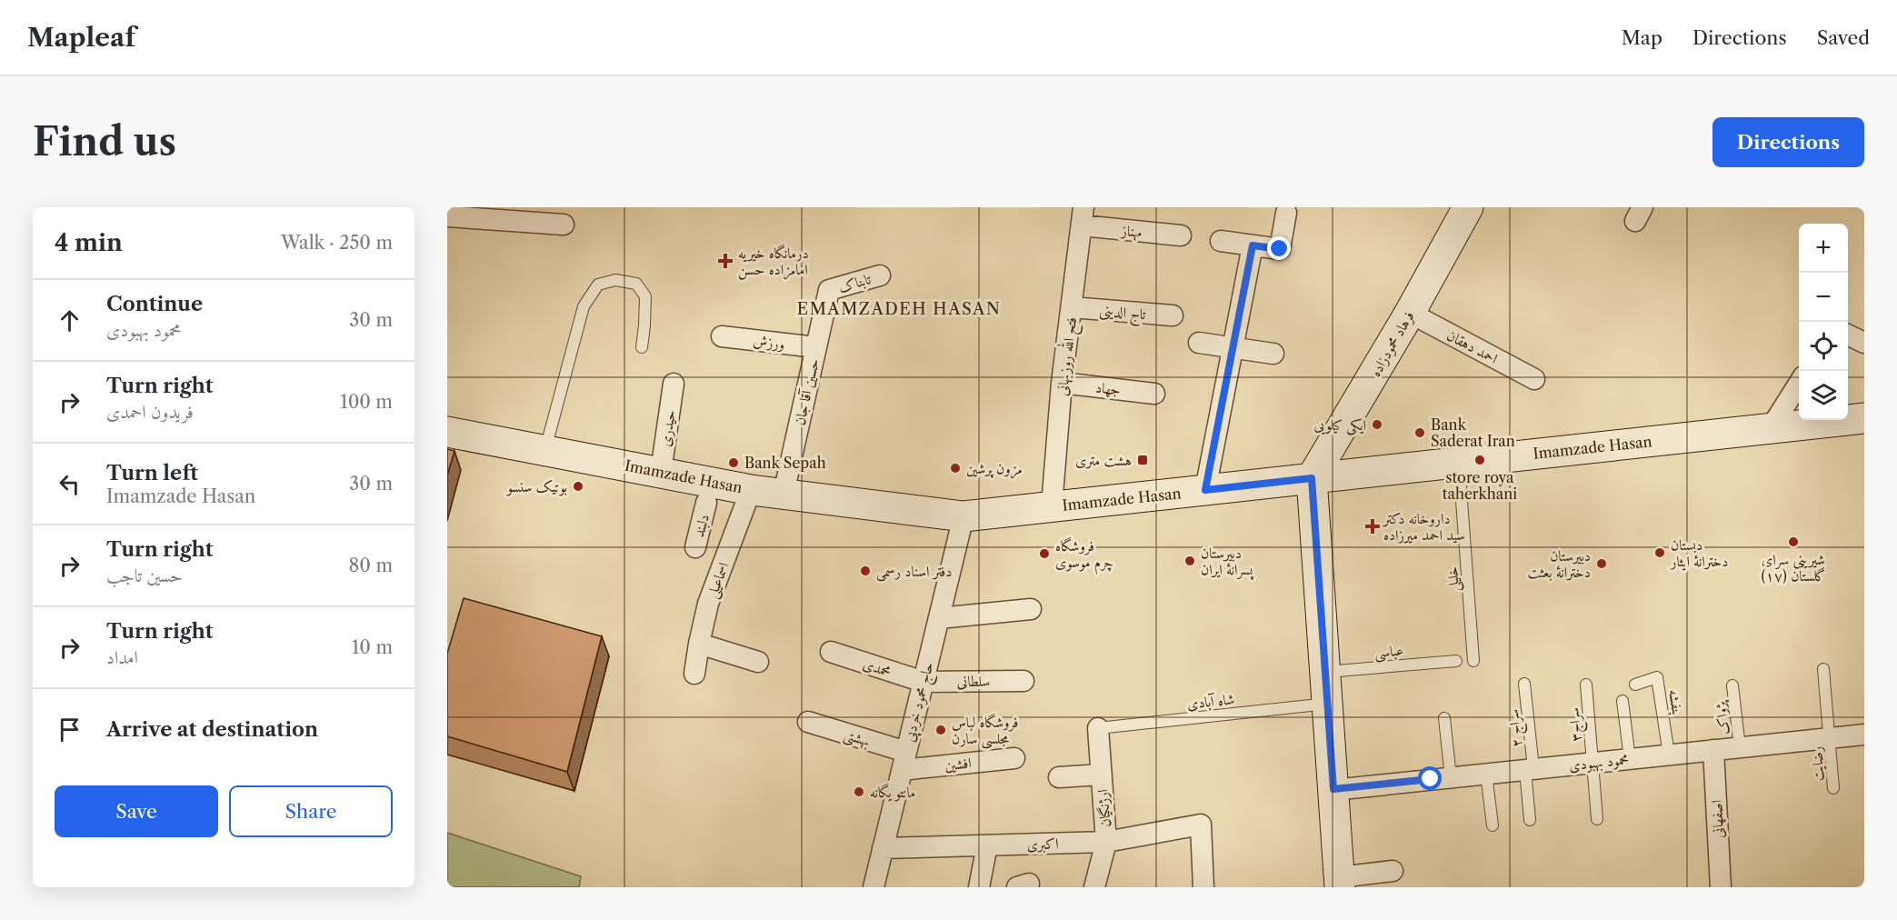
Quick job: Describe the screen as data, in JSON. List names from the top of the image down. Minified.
{"streets":{"main road":["فرهاد محمودزاده","Imamzade Hasan"],"street":["مهناز","تابناک","تاج الدینی","ورزش","احمد دهقان","فتح الله روزبهانی","جهاد","حسین آقا جان","حیدری","دلبند","اسماعیلی","محمدی","سلطانی","حاج محمود خردپی","بهشتی","محمود بهبودی","افشین","ارژنگیان","اصفهانی","اکبری"],"lane":["خلیلی","عباسی","شاه آبادی","بنفشه","پژواک","سراج۳","سراج ۲","رضایت"]},"crossings":[["مهناز","فتح الله روزبهانی"],["تابناک","حسین آقا جان"],["تاج الدینی","فتح الله روزبهانی"],["ورزش","حسین آقا جان"],["فرهاد محمودزاده","احمد دهقان"],["فرهاد محمودزاده","Imamzade Hasan"],["فتح الله روزبهانی","جهاد"],["فتح الله روزبهانی","Imamzade Hasan"],["حسین آقا جان","Imamzade Hasan"],["حیدری","Imamzade Hasan"],["Imamzade Hasan","خلیلی"],["Imamzade Hasan","اسماعیلی"],["Imamzade Hasan","حاج محمود خردپی"],["محمدی","سلطانی"],["محمدی","حاج محمود خردپی"],["سلطانی","حاج محمود خردپی"],["شاه آبادی","ارژنگیان"],["حاج محمود خردپی","بهشتی"],["حاج محمود خردپی","افشین"],["حاج محمود خردپی","اکبری"],["بنفشه","محمود بهبودی"],["پژواک","محمود بهبودی"],["سراج۳","محمود بهبودی"],["سراج ۲","محمود بهبودی"],["بهشتی","افشین"],["محمود بهبودی","رضایت"],["محمود بهبودی","اصفهانی"],["ارژنگیان","اکبری"]],"districts":["EMAMZADEH HASAN"],"places":{"health":["درمانگاه خیریه امامزاده حسن","داروخانه دکتر سید احمد میرزاده"],"other":["ایکی کیلویی","Bank Saderat Iran","store roya taherkhani","Bank Sepah","مزون پرشین","بوتیک سنسو","شیرینی سرای گلستان (۱۷)","دبستان دخترانهٔ ایثار","فروشگاه چرم موسوی","دبیرستان پسرانهٔ ایران","دبیرستان دخترانهٔ بعثت","دفتر اسناد رسمی","فروشگاه لباس مجلسی سارن","مانتو یگانه"],"transit":["هشت متری"]},"page":{"header":"Mapleaf","nav":["Map","Directions","Saved"],"buttons":["Directions",["Save","Share"]],"title":"Find us","heading":["4 min","Walk · 250 m"],"map_buttons":["+","−"],"list":[["Continue","محمود بهبودی","30 m"],["Turn right","فریدون احمدی","100 m"],["Turn left","Imamzade Hasan","30 m"],["Turn right","حسین تاجب","80 m"],["Turn right","امداد","10 m"],"Arrive at destination"]}}
